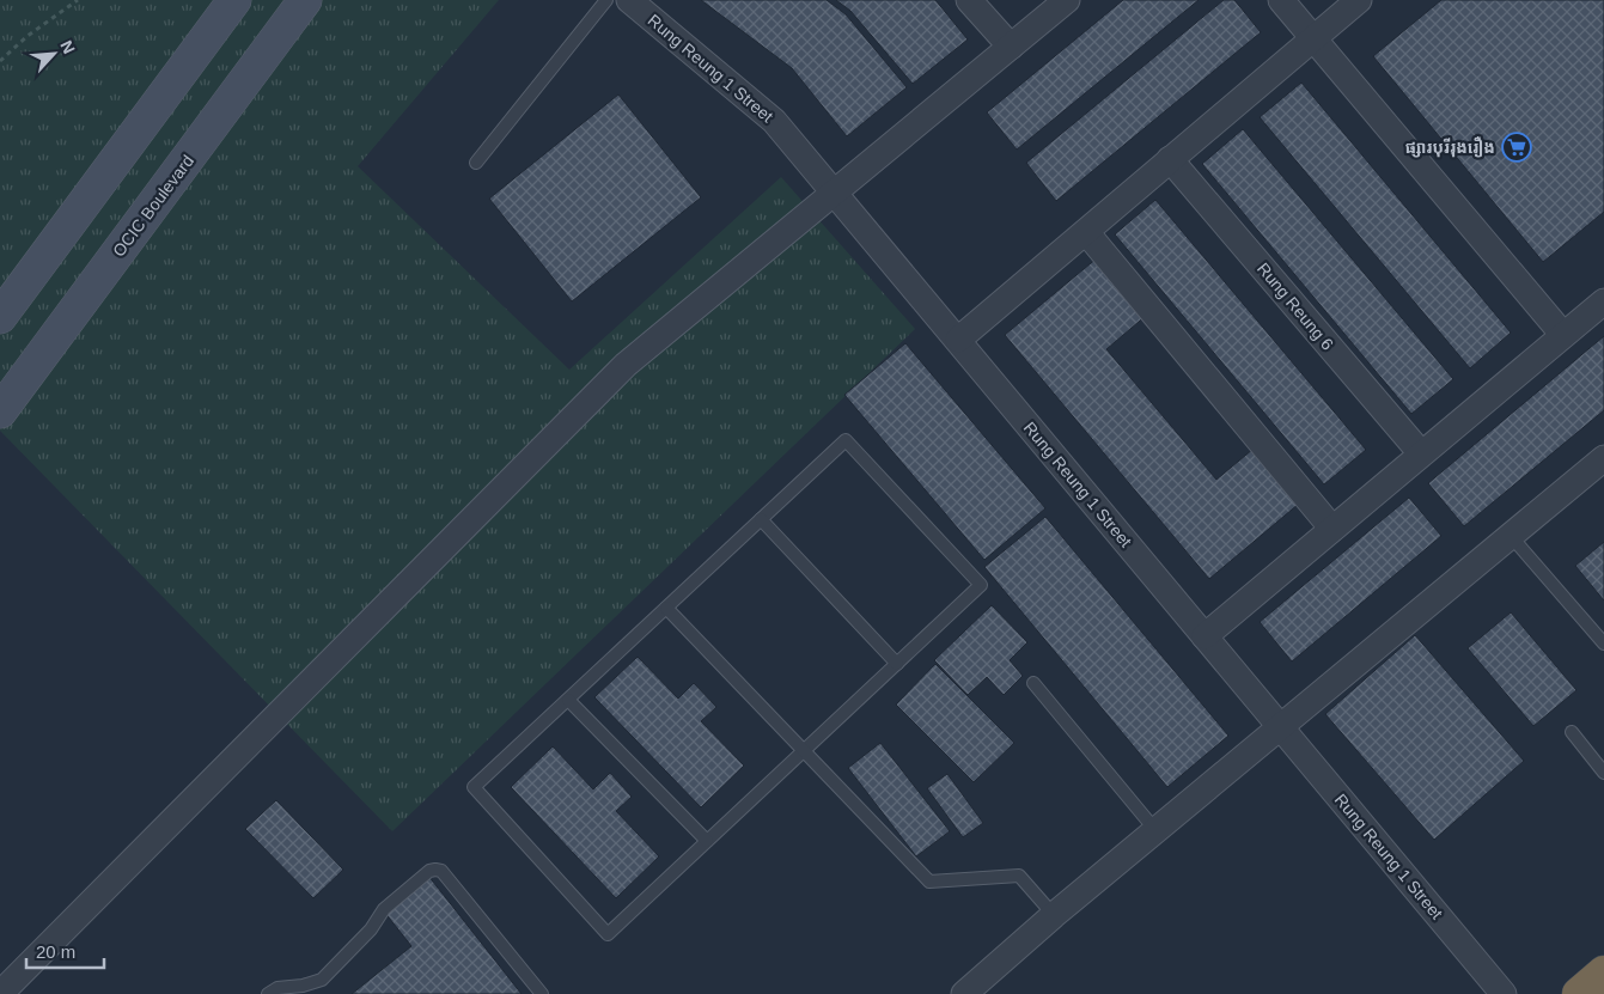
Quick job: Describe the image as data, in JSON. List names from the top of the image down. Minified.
{"streets":{"street":["Rung Reung 1 Street","OCIC Boulevard","Rung Reung 6"]},"places":{"supermarket":["ផ្សារបុរីរុងរឿង"]},"scale_bar":"20 m","north":"top right"}
